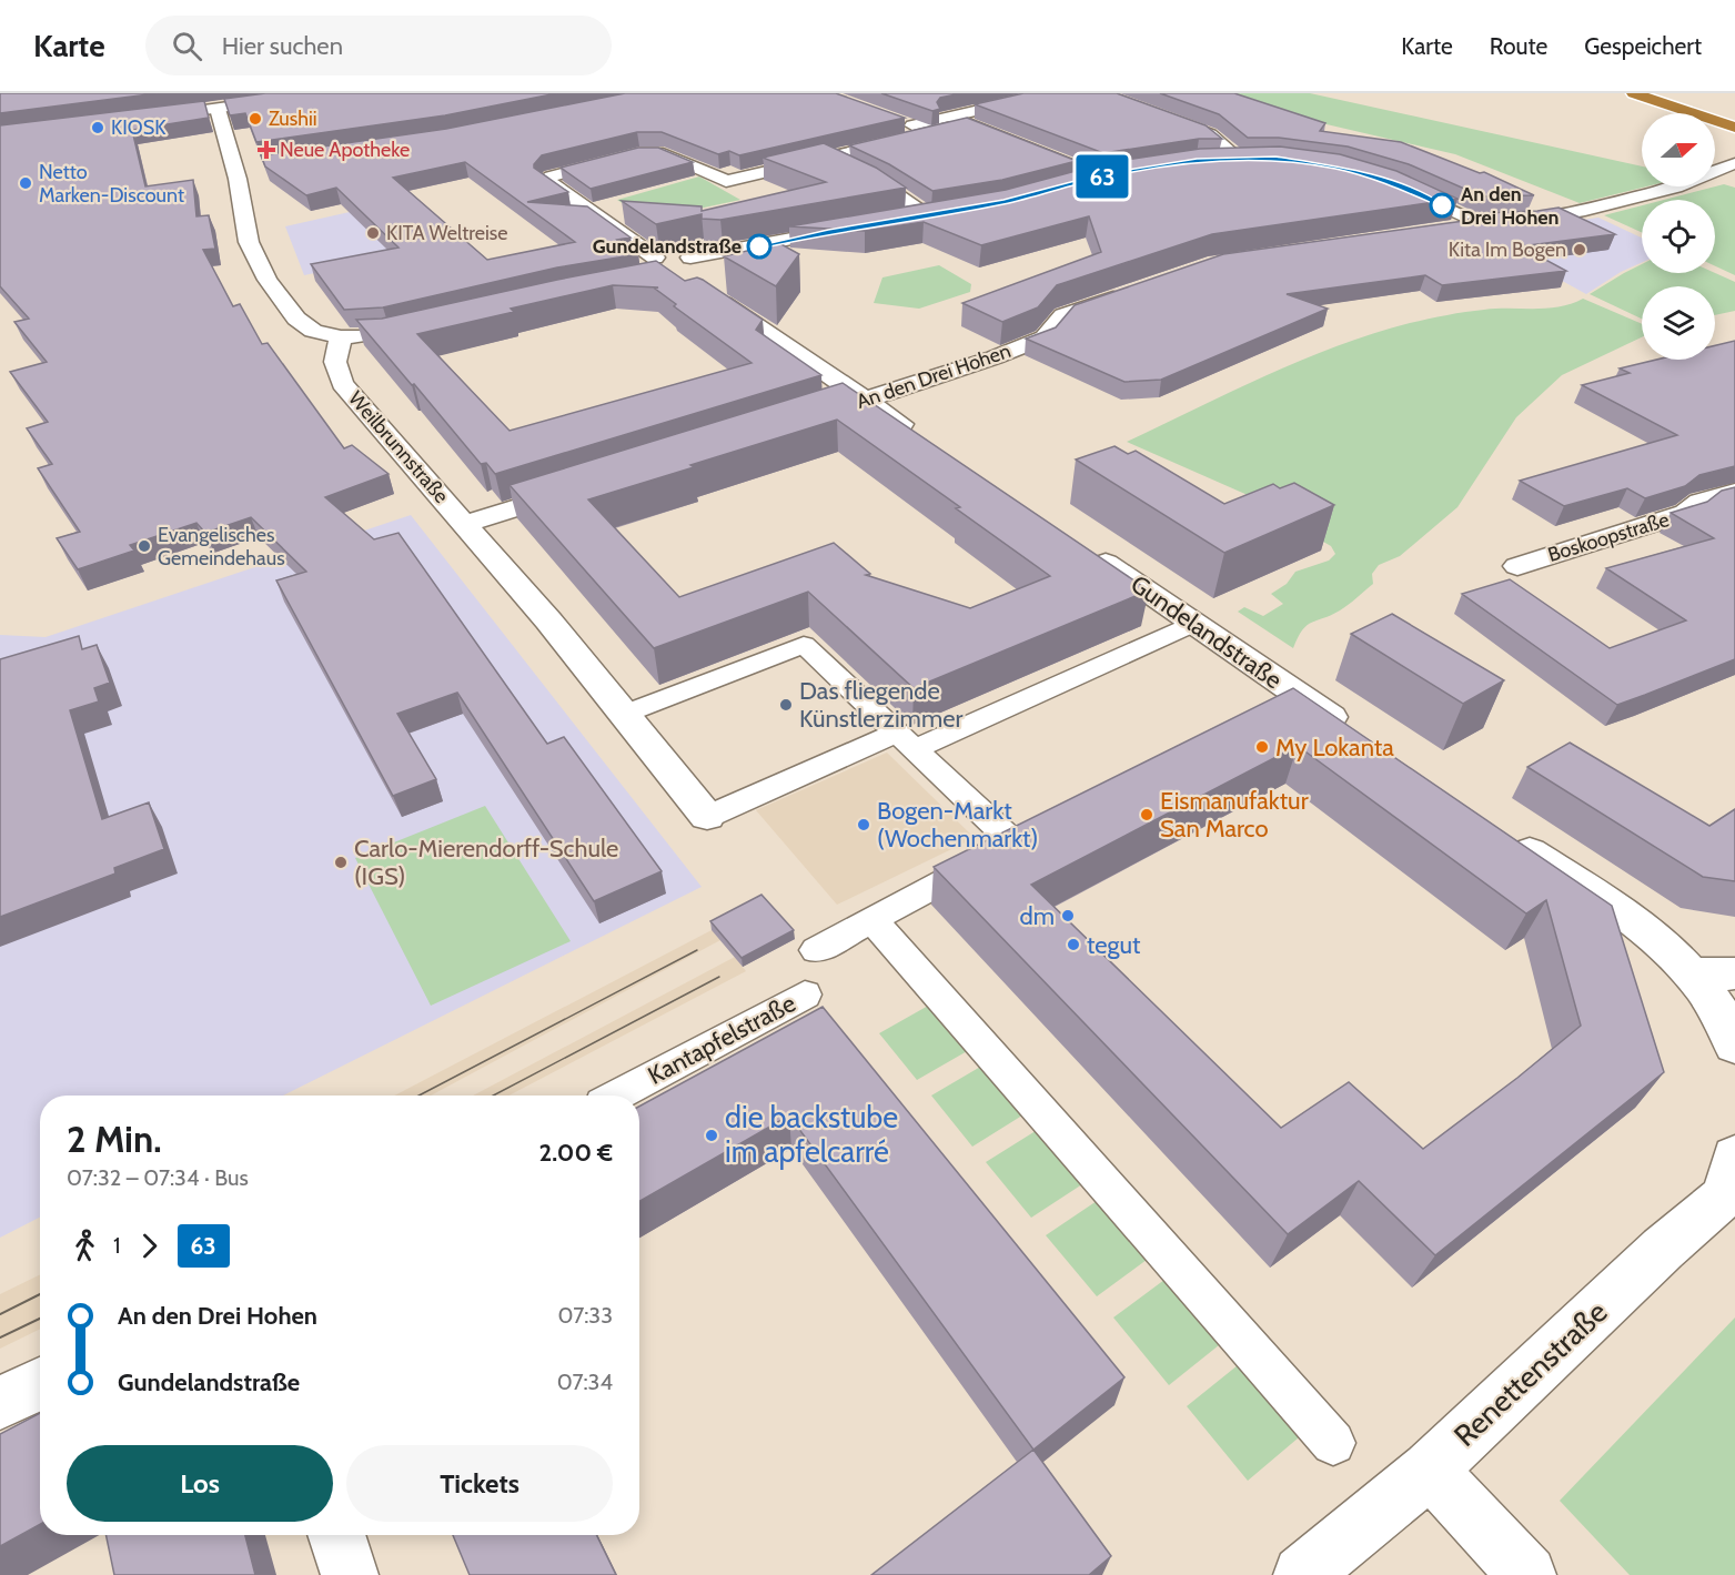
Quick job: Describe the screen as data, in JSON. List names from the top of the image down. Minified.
{"streets":{"street":["An den Drei Hohen","Weilbrunnstraße","Boskoopstraße","Gundelandstraße","Kantapfelstraße","Renettenstraße"]},"places":{"other":["Zushii","KIOSK","Netto Marken-Discount","An den Drei Hohen","KITA Weltreise","Gundelandstraße","Kita Im Bogen","Evangelisches Gemeindehaus","Das fliegende Künstlerzimmer","My Lokanta","Eismanufaktur San Marco","Bogen-Markt (Wochenmarkt)","Carlo-Mierendorff-Schule (IGS)","dm","tegut","die backstube im apfelcarré"],"health":["Neue Apotheke"]},"lines":["bus line 63"],"north":"right","page":{"header":"Karte","search":"Hier suchen","nav":["Karte","Route","Gespeichert"],"on_map":"63","heading":["2 Min.","07:32 – 07:34 · Bus","2.00 €"],"legs":["1","63"],"list":[{"name":"An den Drei Hohen","value":"07:33"},{"name":"Gundelandstraße","value":"07:34"}],"buttons":["Los","Tickets"]}}
